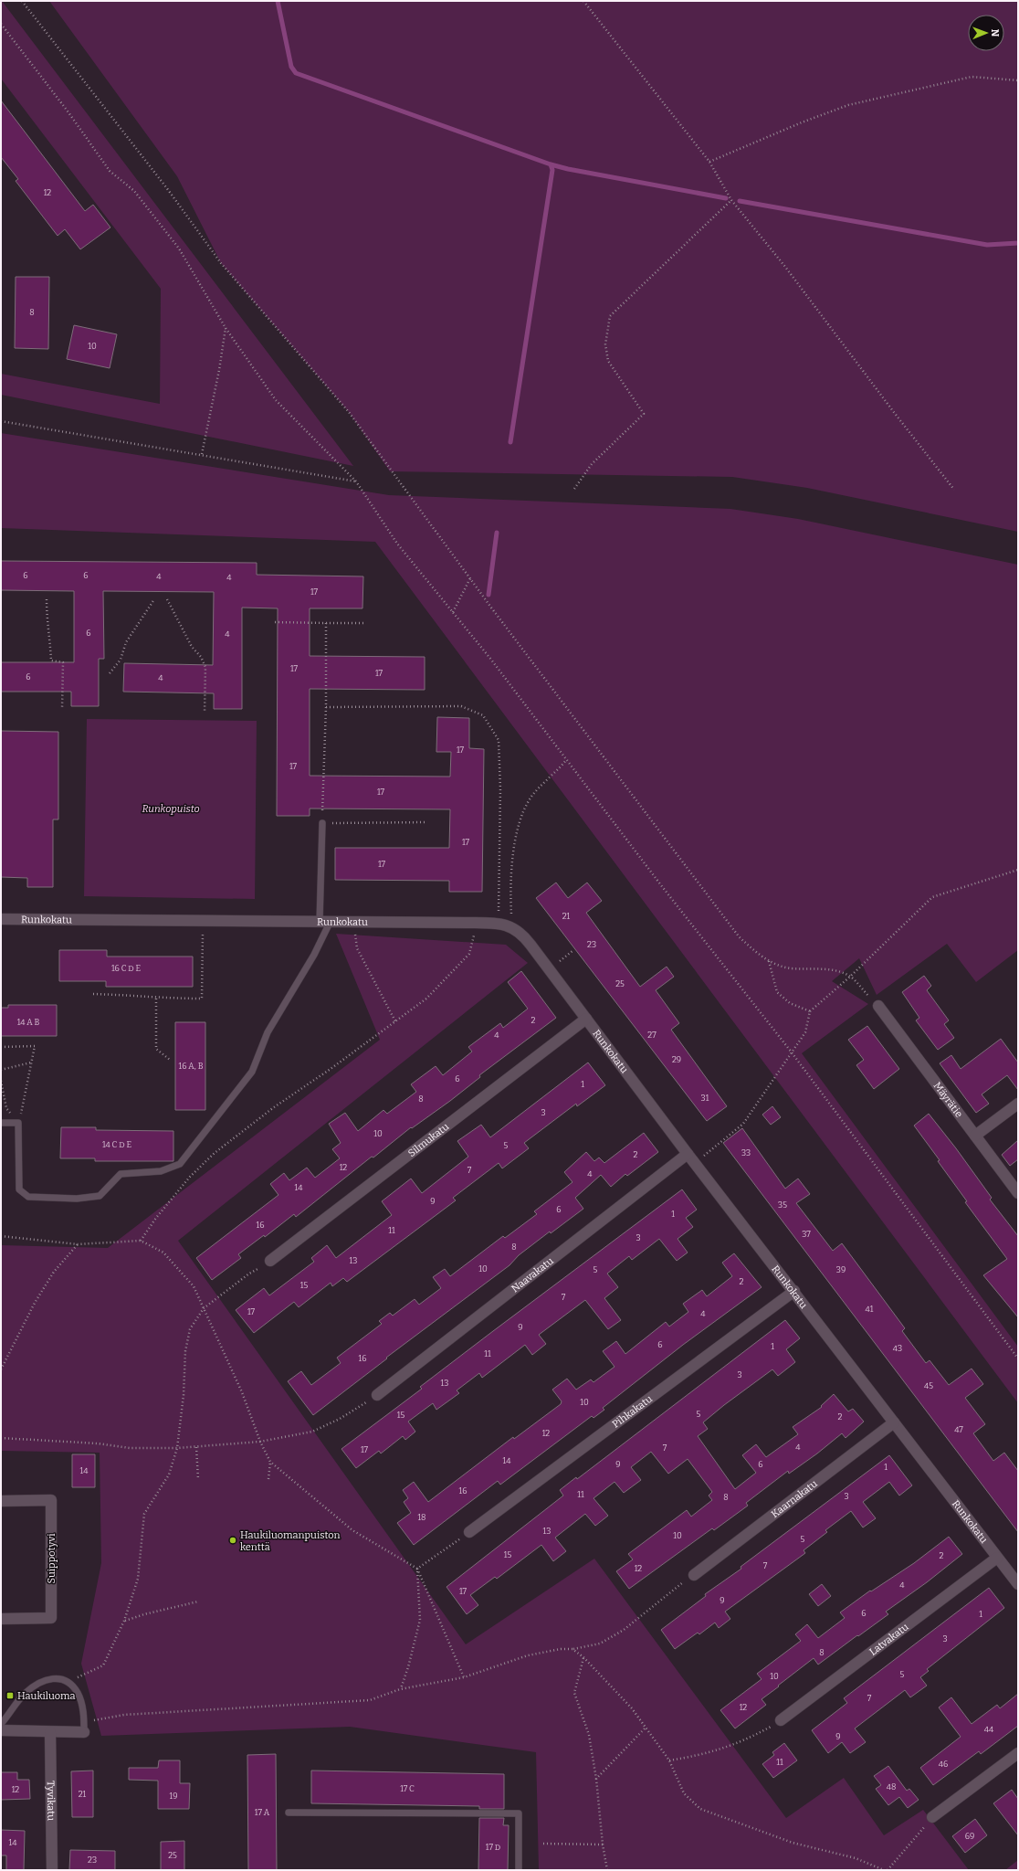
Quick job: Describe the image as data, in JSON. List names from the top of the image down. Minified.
{"streets":{"street":["Runkokatu","Mäyrätie","Silmukatu","Naavakatu","Pihkakatu","Kaarnakatu","Suippotyvi","Latvakatu","Tyvikatu"]},"crossings":[["Runkokatu","Silmukatu"],["Runkokatu","Naavakatu"],["Runkokatu","Pihkakatu"],["Runkokatu","Kaarnakatu"],["Runkokatu","Latvakatu"]],"parks":["Runkopuisto"],"places":{"other":["Haukiluomanpuiston kenttä"],"transit":["Haukiluoma"]},"house_numbers":["12","8","10","6","6","4","4","17","6","4","17","17","6","4","17","17","17","17","17","21","23","16 C D E","25","2","14 A B","4","27","29","16 A, B","6","1","31","8","3","10","14 C D E","5","33","2","12","7","4","14","9","35","6","1","16","11","37","3","8","13","10","5","39","2","15","7","41","17","4","9","6","1","43","11","16","3","13","45","10","5","15","2","47","12","4","7","17","14","9","6","1","14","16","11","3","8","18","13","10","5","15","2","7","12","4","17","9","6","1","3","8","5","10","7","12","44","9","11","46","48","17 C","12","21","19","17 A","69","14","17 D","25","23"],"north":"right"}
